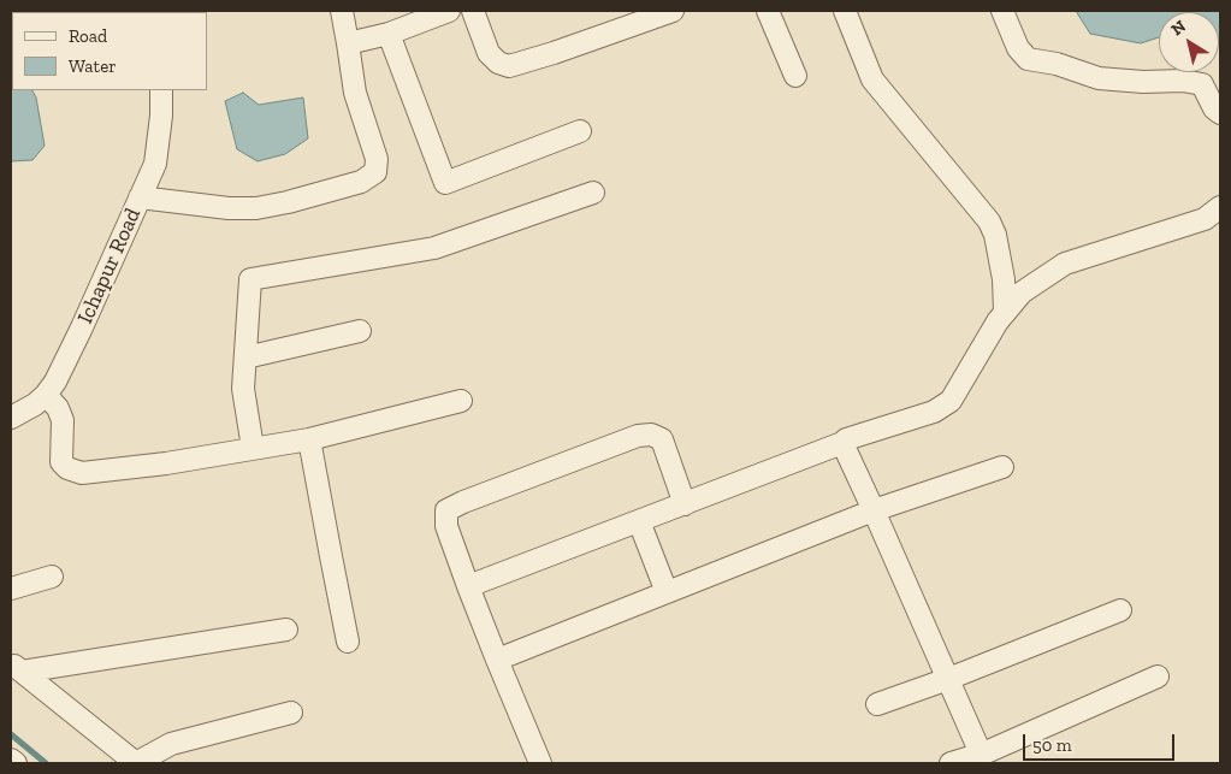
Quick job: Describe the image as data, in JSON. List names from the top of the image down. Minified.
{"streets":{"street":["Ichapur Road"]},"legend":["Road","Water"],"scale_bar":"50 m","north":"top left"}
